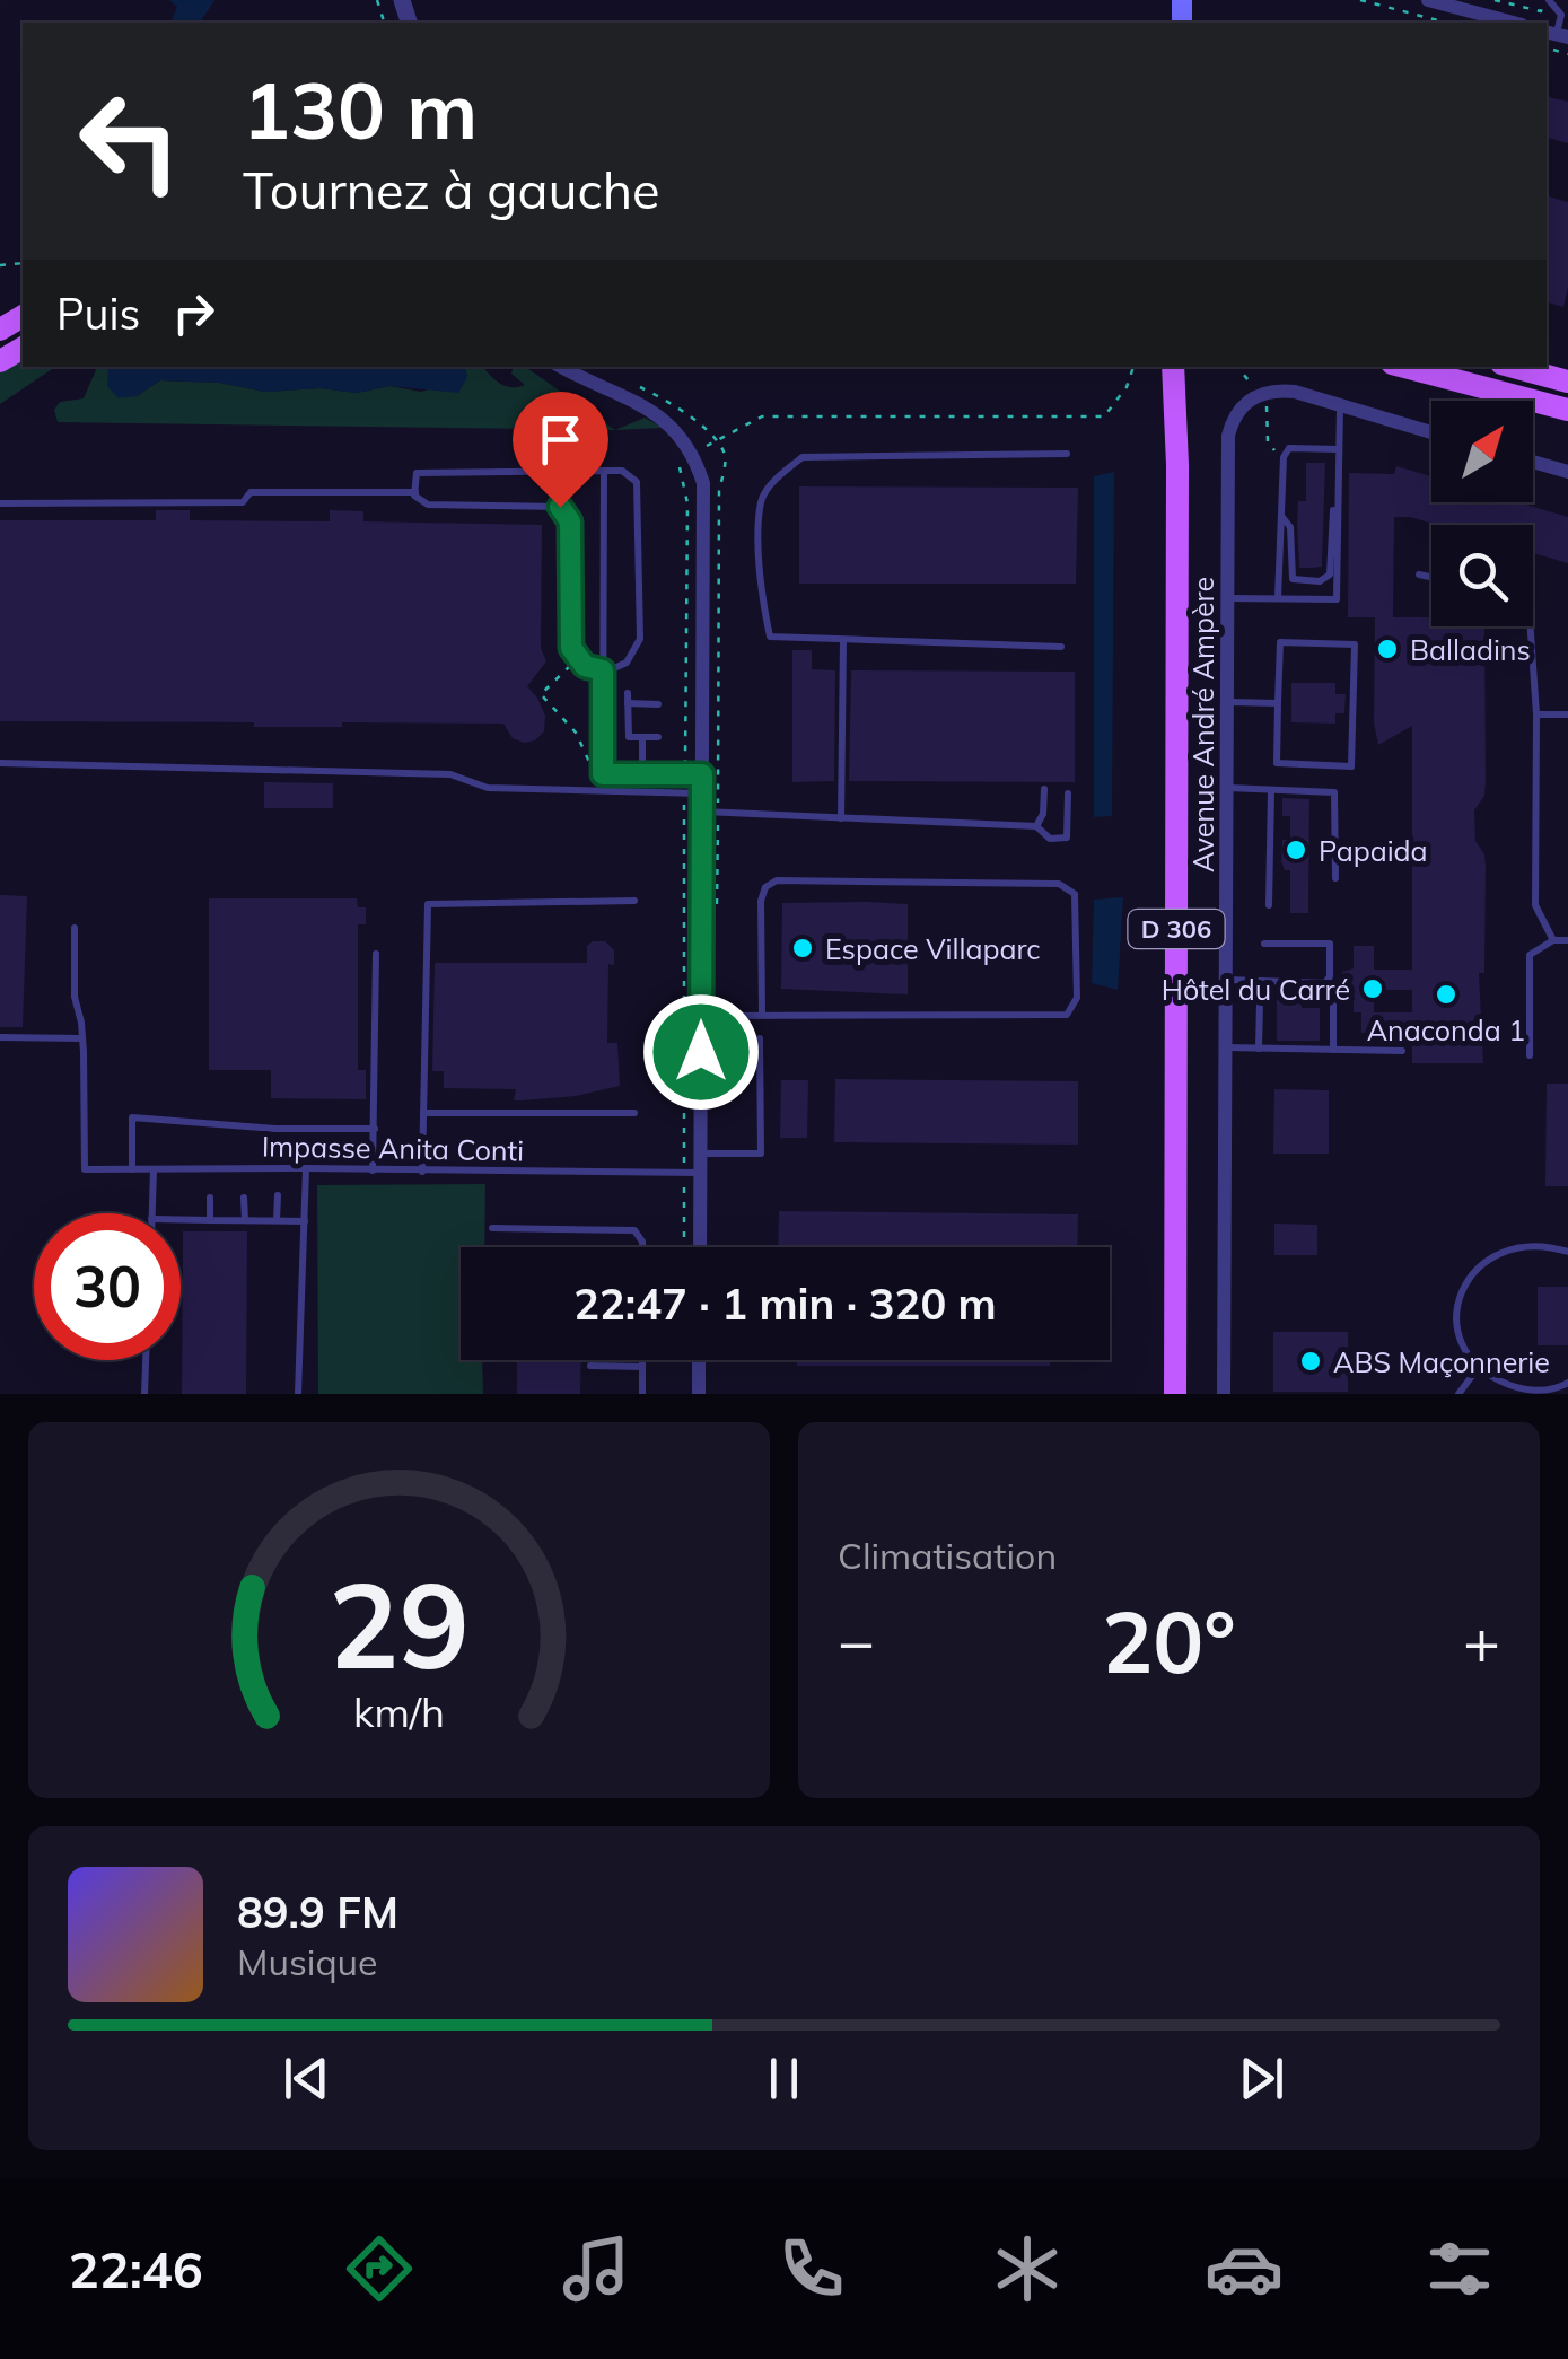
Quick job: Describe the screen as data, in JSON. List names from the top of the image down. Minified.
{"streets":{"main road":["D 306"],"street":["Avenue André Ampère"],"lane":["Impasse Anita Conti"]},"places":["Balladins","Papaida","Espace Villaparc","Hôtel du Carré","Anaconda 1","ABS Maçonnerie"],"north":"top right","page":{"turn":["130 m","Tournez à gauche"],"then":"Puis","limit":"30","trip":"22:47 · 1 min · 320 m","tile":"Climatisation","heat":["−","20°","+"],"song":["89.9 FM","Musique"],"tabs":"22:46","gauge":["29","km/h"]}}
